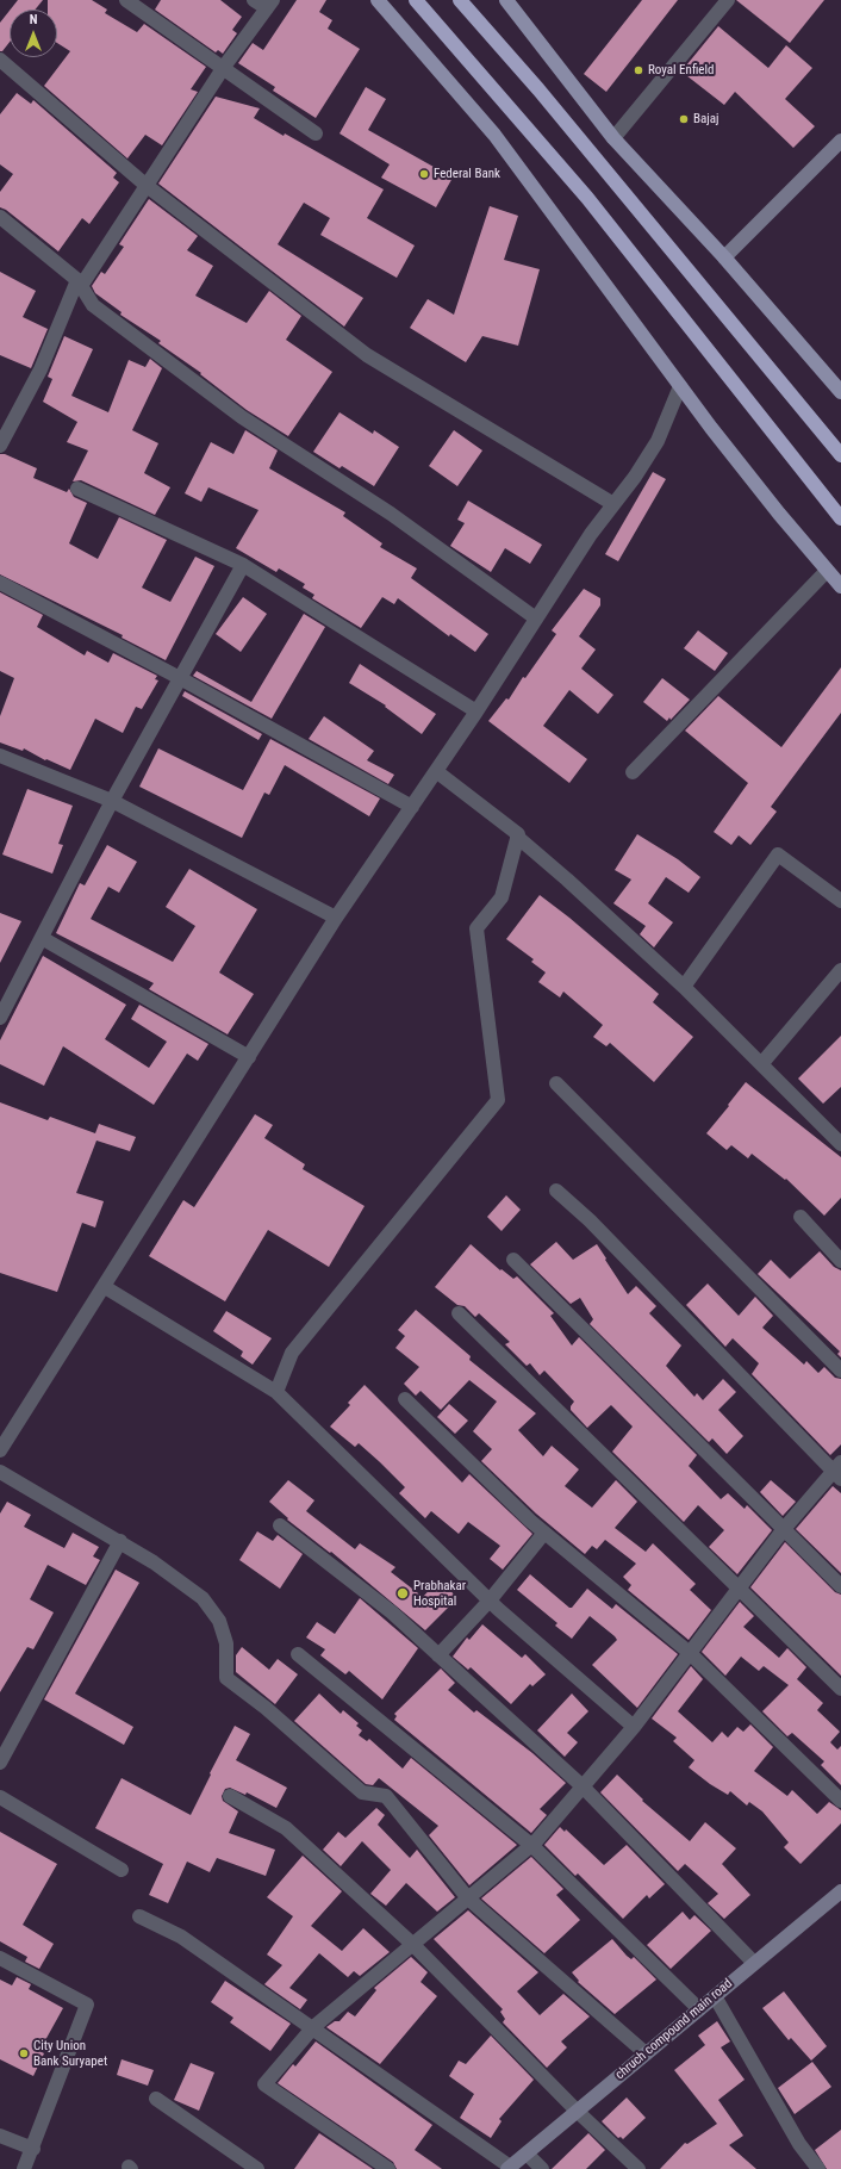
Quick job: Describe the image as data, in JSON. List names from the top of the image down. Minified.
{"streets":{"main road":["chruch compound main road"]},"places":["Royal Enfield","Bajaj","Federal Bank","Prabhakar Hospital","City Union Bank Suryapet"],"north":"top"}
